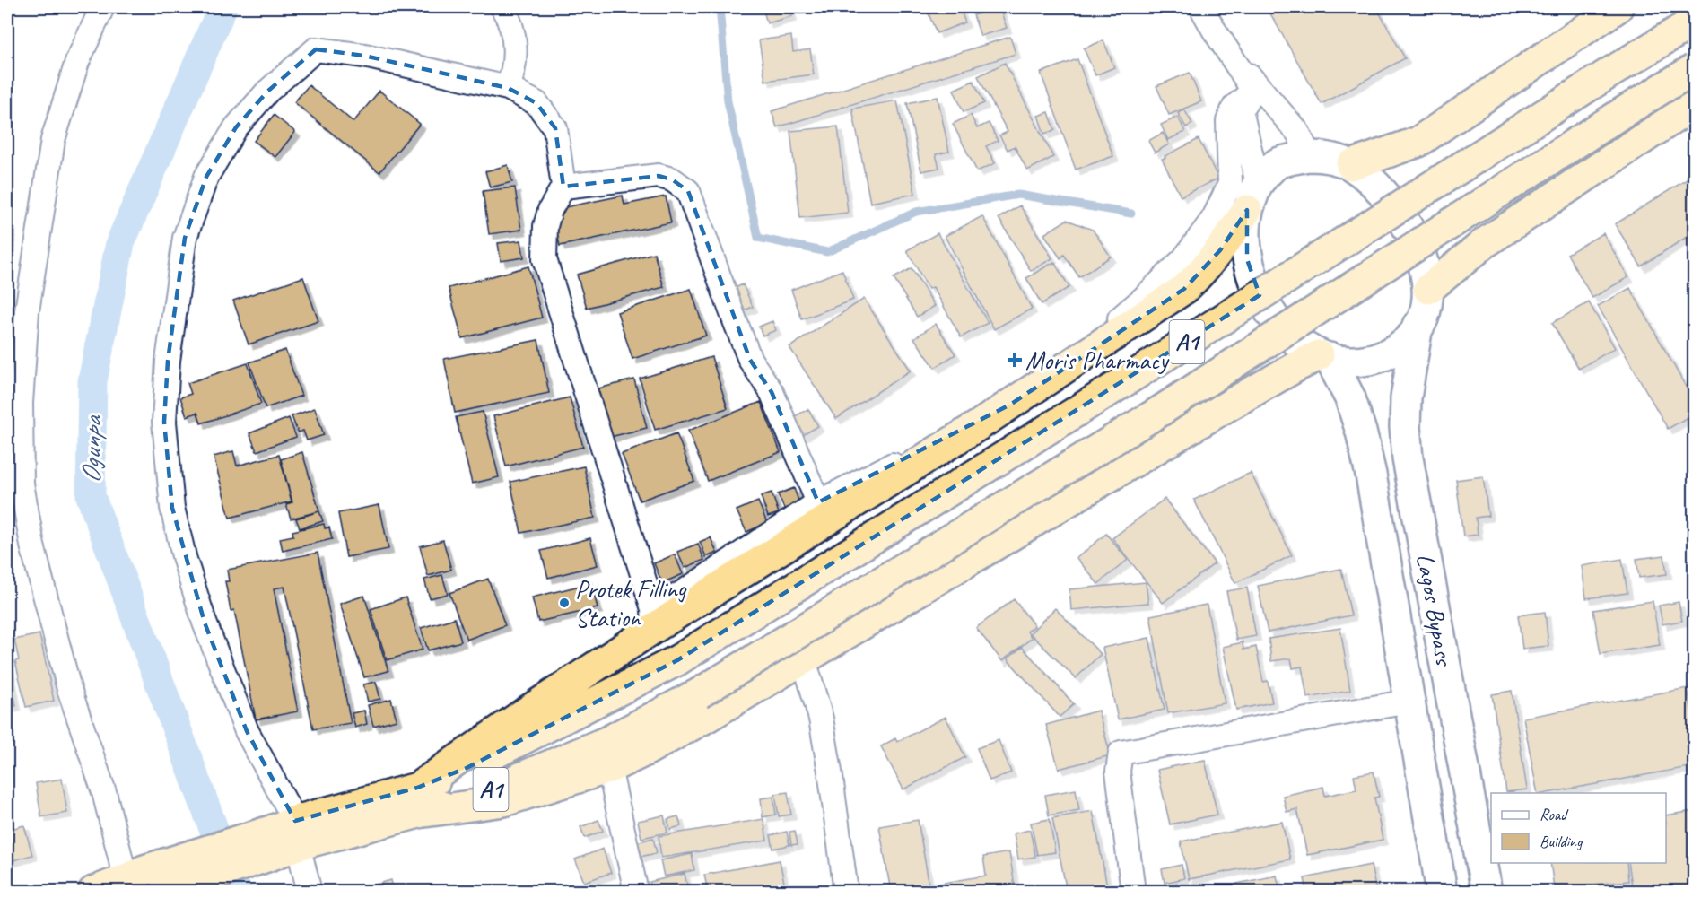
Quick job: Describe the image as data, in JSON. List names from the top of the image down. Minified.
{"streets":{"highway":["A1"],"main road":["Lagos Bypass"]},"water":["Ogunpa"],"places":{"health":["Moris Pharmacy"],"other":["Protek Filling Station"]},"legend":["Road","Building"]}
